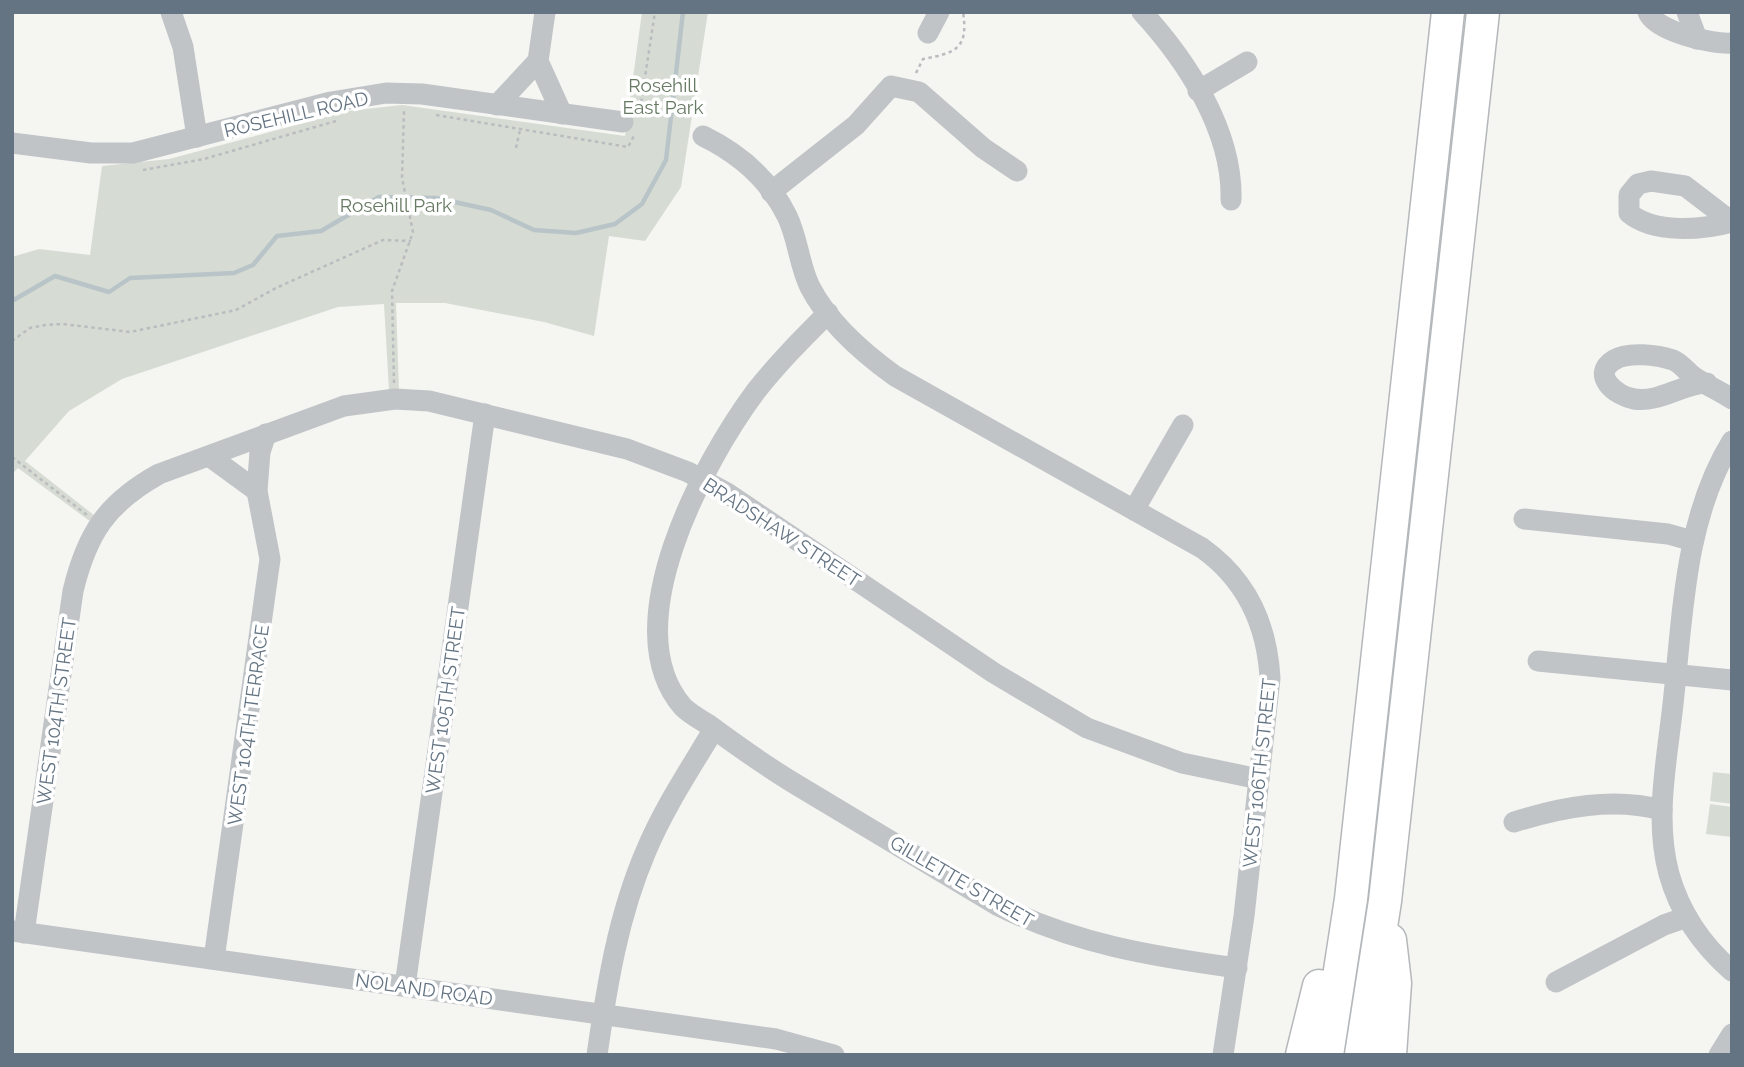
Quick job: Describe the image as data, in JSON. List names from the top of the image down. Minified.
{"streets":{"street":["ROSEHILL ROAD","BRADSHAW STREET","WEST 105TH STREET","WEST 104TH STREET","WEST 104TH TERRACE","WEST 106TH STREET","GILLETTE STREET","NOLAND ROAD"]},"crossings":[["BRADSHAW STREET","WEST 105TH STREET"],["BRADSHAW STREET","WEST 104TH STREET"],["BRADSHAW STREET","WEST 104TH TERRACE"],["BRADSHAW STREET","WEST 106TH STREET"],["BRADSHAW STREET","GILLETTE STREET"],["WEST 105TH STREET","NOLAND ROAD"],["WEST 104TH STREET","NOLAND ROAD"],["WEST 104TH TERRACE","NOLAND ROAD"],["WEST 106TH STREET","GILLETTE STREET"]],"parks":["Rosehill East Park","Rosehill Park"]}
